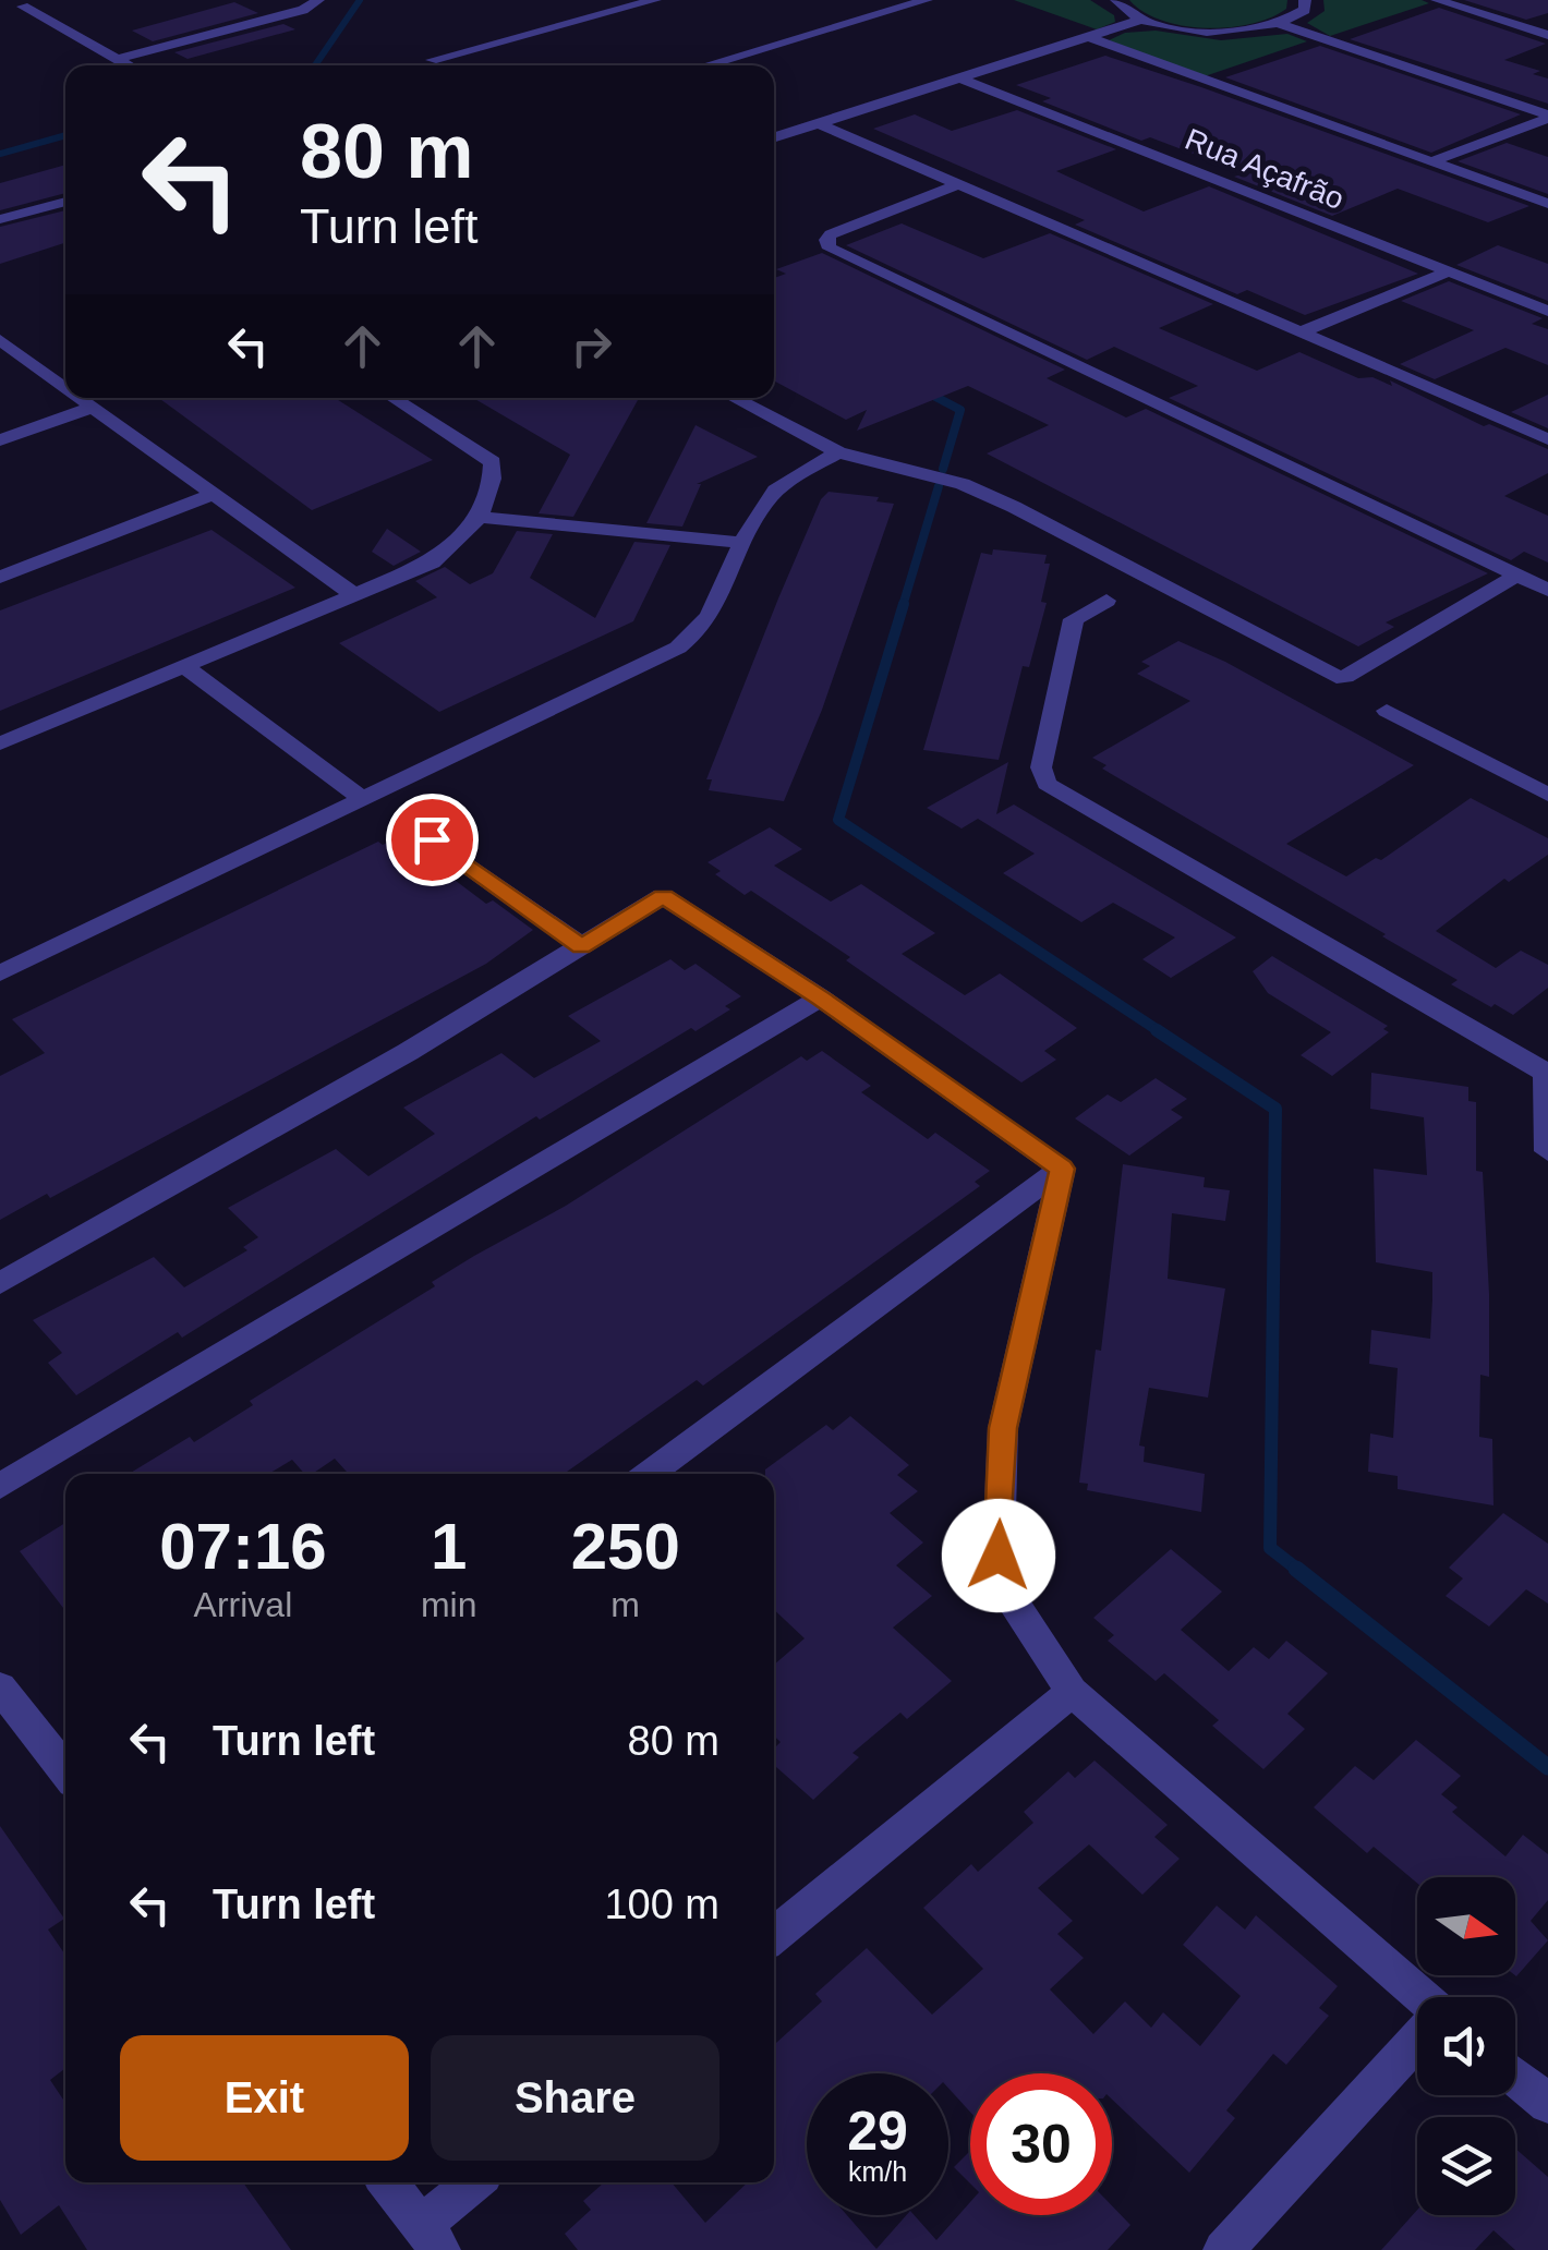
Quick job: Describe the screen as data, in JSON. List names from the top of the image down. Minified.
{"streets":{"street":["Rua Açafrão"]},"north":"right","page":{"turn":["80 m","Turn left"],"eta":["07:16","Arrival","1","min","250","m"],"list":[{"name":"Turn left","value":"80 m"},{"name":"Turn left","value":"100 m"}],"buttons":["Exit","Share"],"speed":"29 km/h","limit":"30"}}
